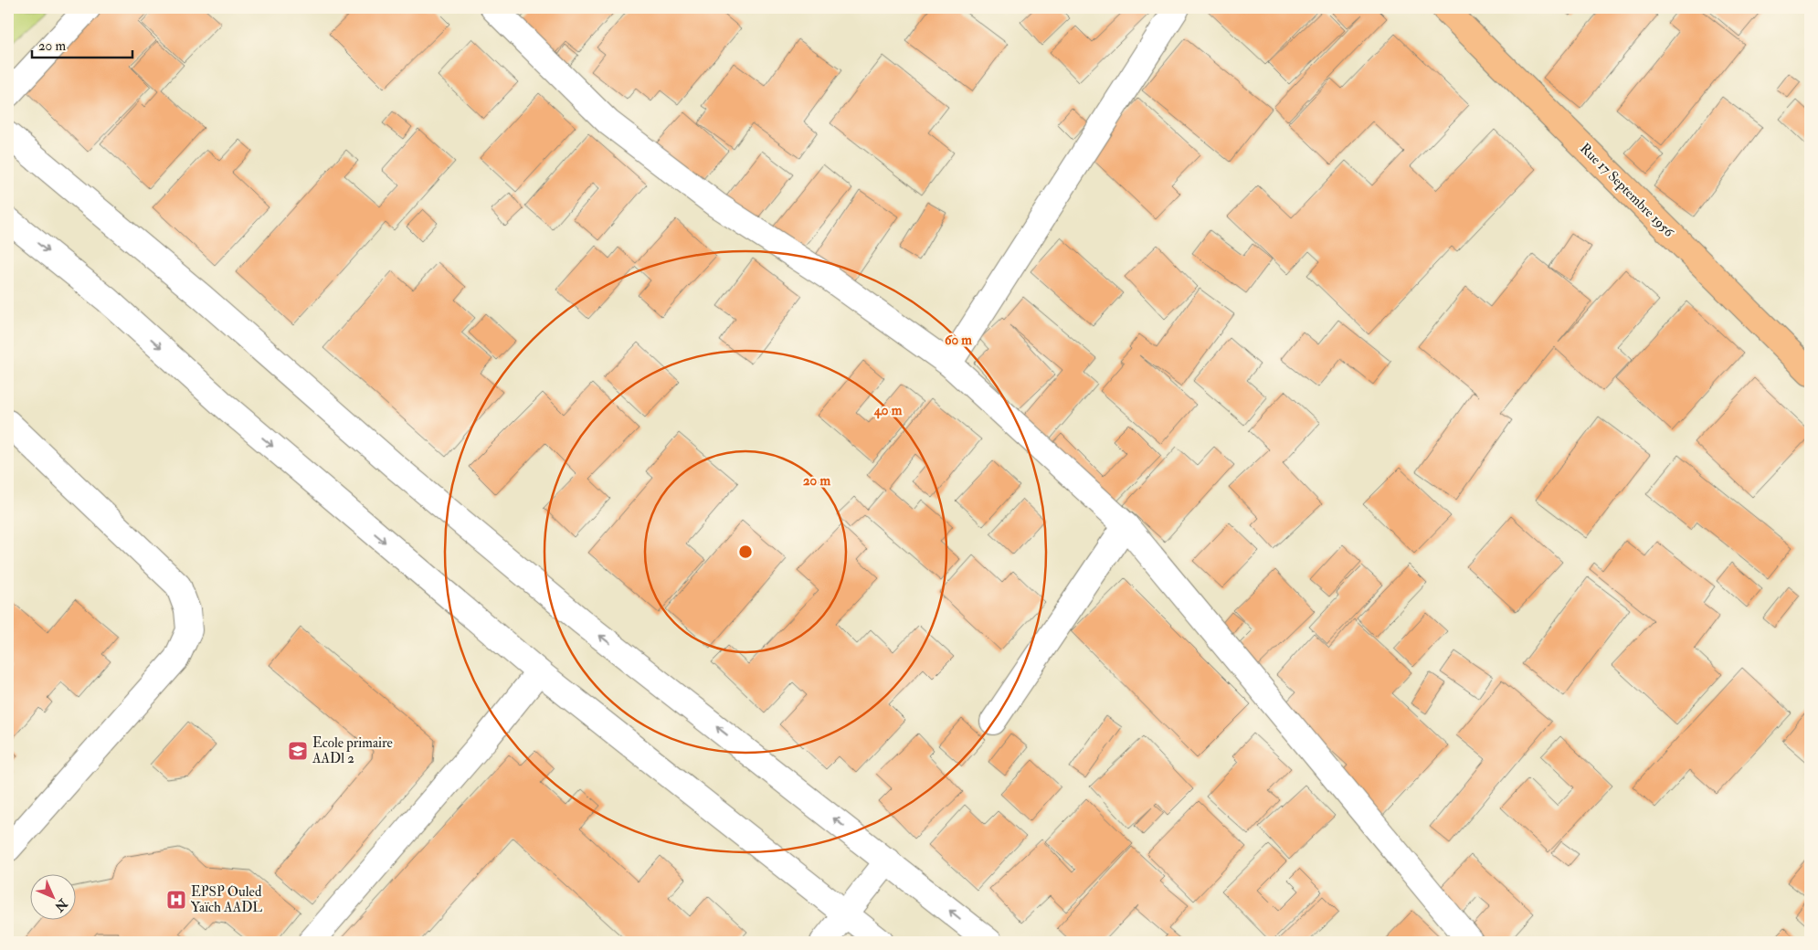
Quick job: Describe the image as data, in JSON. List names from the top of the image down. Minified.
{"streets":{"main road":["Rue 17 Septembre 1956"]},"places":{"school or university":["Ecole primaire AADl 2"],"hospital":["EPSP Ouled Yaïch AADL"]},"scale_bar":"20 m","north":"bottom right","rings":["60 m","40 m","20 m"]}
